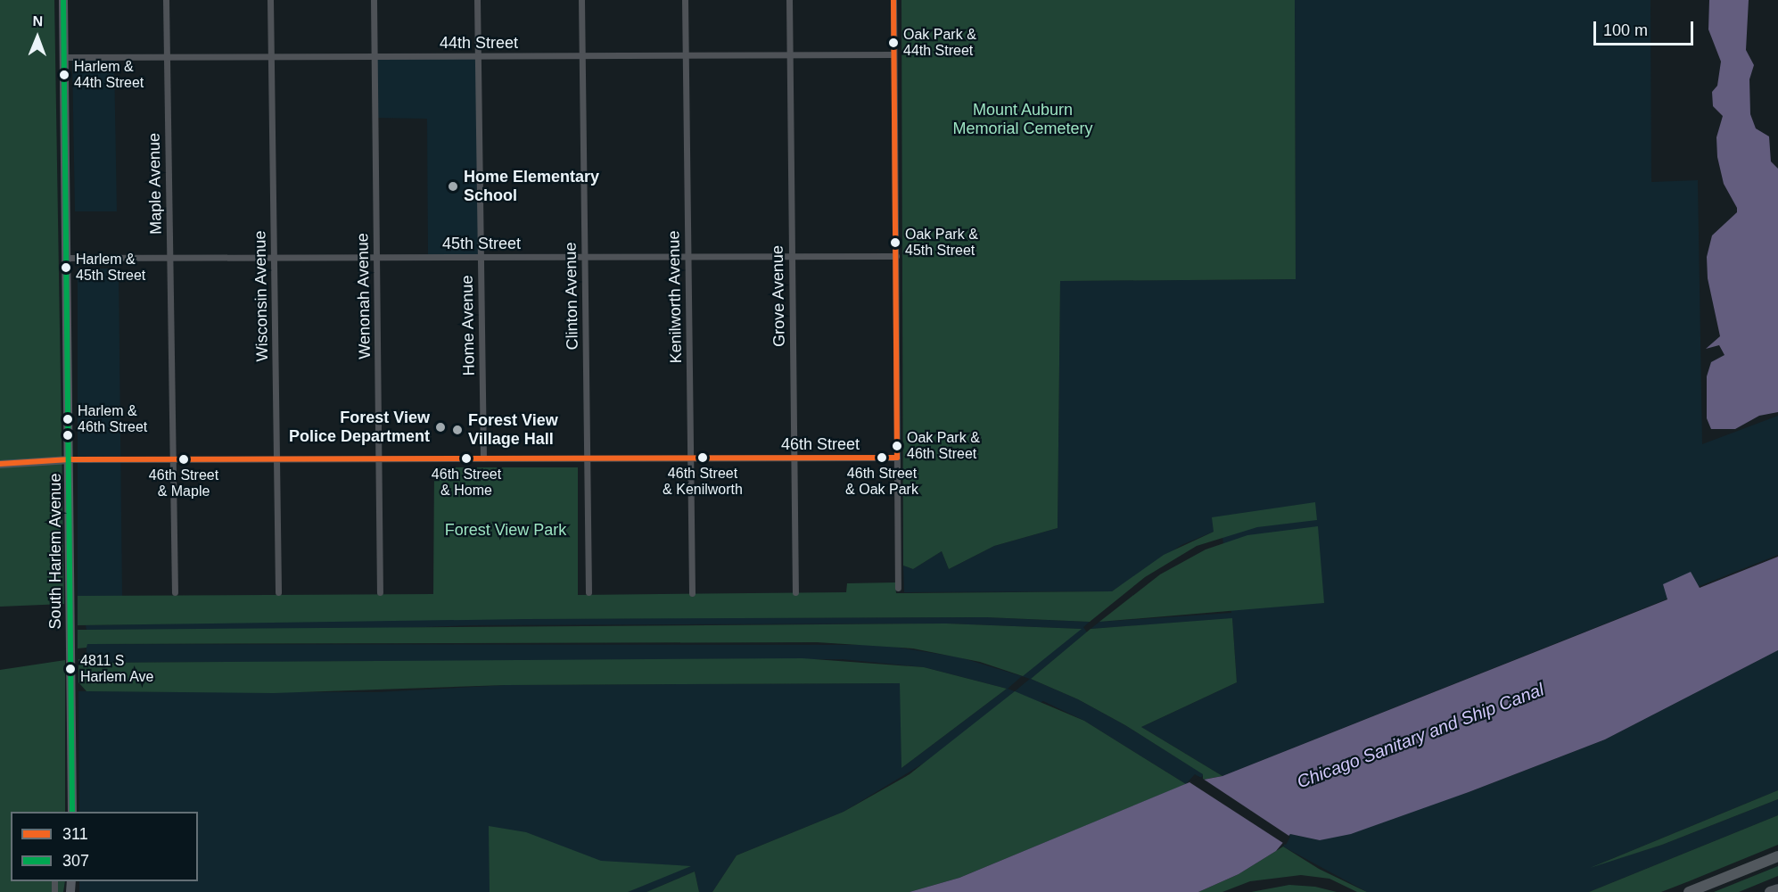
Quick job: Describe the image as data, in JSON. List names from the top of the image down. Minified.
{"streets":{"main road":["South Harlem Avenue"],"street":["44th Street","Maple Avenue","45th Street","Wisconsin Avenue","Wenonah Avenue","Clinton Avenue","Grove Avenue","Kenilworth Avenue","Home Avenue","46th Street"]},"crossings":[["44th Street","Maple Avenue"],["44th Street","Wisconsin Avenue"],["44th Street","Wenonah Avenue"],["44th Street","Clinton Avenue"],["44th Street","Grove Avenue"],["44th Street","Kenilworth Avenue"],["44th Street","Home Avenue"],["44th Street","South Harlem Avenue"],["Maple Avenue","45th Street"],["Maple Avenue","46th Street"],["45th Street","Wisconsin Avenue"],["45th Street","Wenonah Avenue"],["45th Street","Clinton Avenue"],["45th Street","Grove Avenue"],["45th Street","Kenilworth Avenue"],["45th Street","Home Avenue"],["45th Street","South Harlem Avenue"],["Wisconsin Avenue","46th Street"],["Wenonah Avenue","46th Street"],["Clinton Avenue","46th Street"],["Grove Avenue","46th Street"],["Kenilworth Avenue","46th Street"],["Home Avenue","46th Street"],["46th Street","South Harlem Avenue"]],"water":["Chicago Sanitary and Ship Canal"],"parks":["Mount Auburn Memorial Cemetery","Forest View Park"],"places":["Oak Park & 44th Street","Harlem & 44th Street","Home Elementary School","Oak Park & 45th Street","Harlem & 45th Street","Harlem & 46th Street","Forest View Police Department","Forest View Village Hall","Oak Park & 46th Street","46th Street & Kenilworth","46th Street & Oak Park","46th Street & Home","46th Street & Maple","4811 S Harlem Ave"],"lines":["transit line 311","transit line 307"],"legend":["311","307"],"scale_bar":"100 m","north":"top"}
